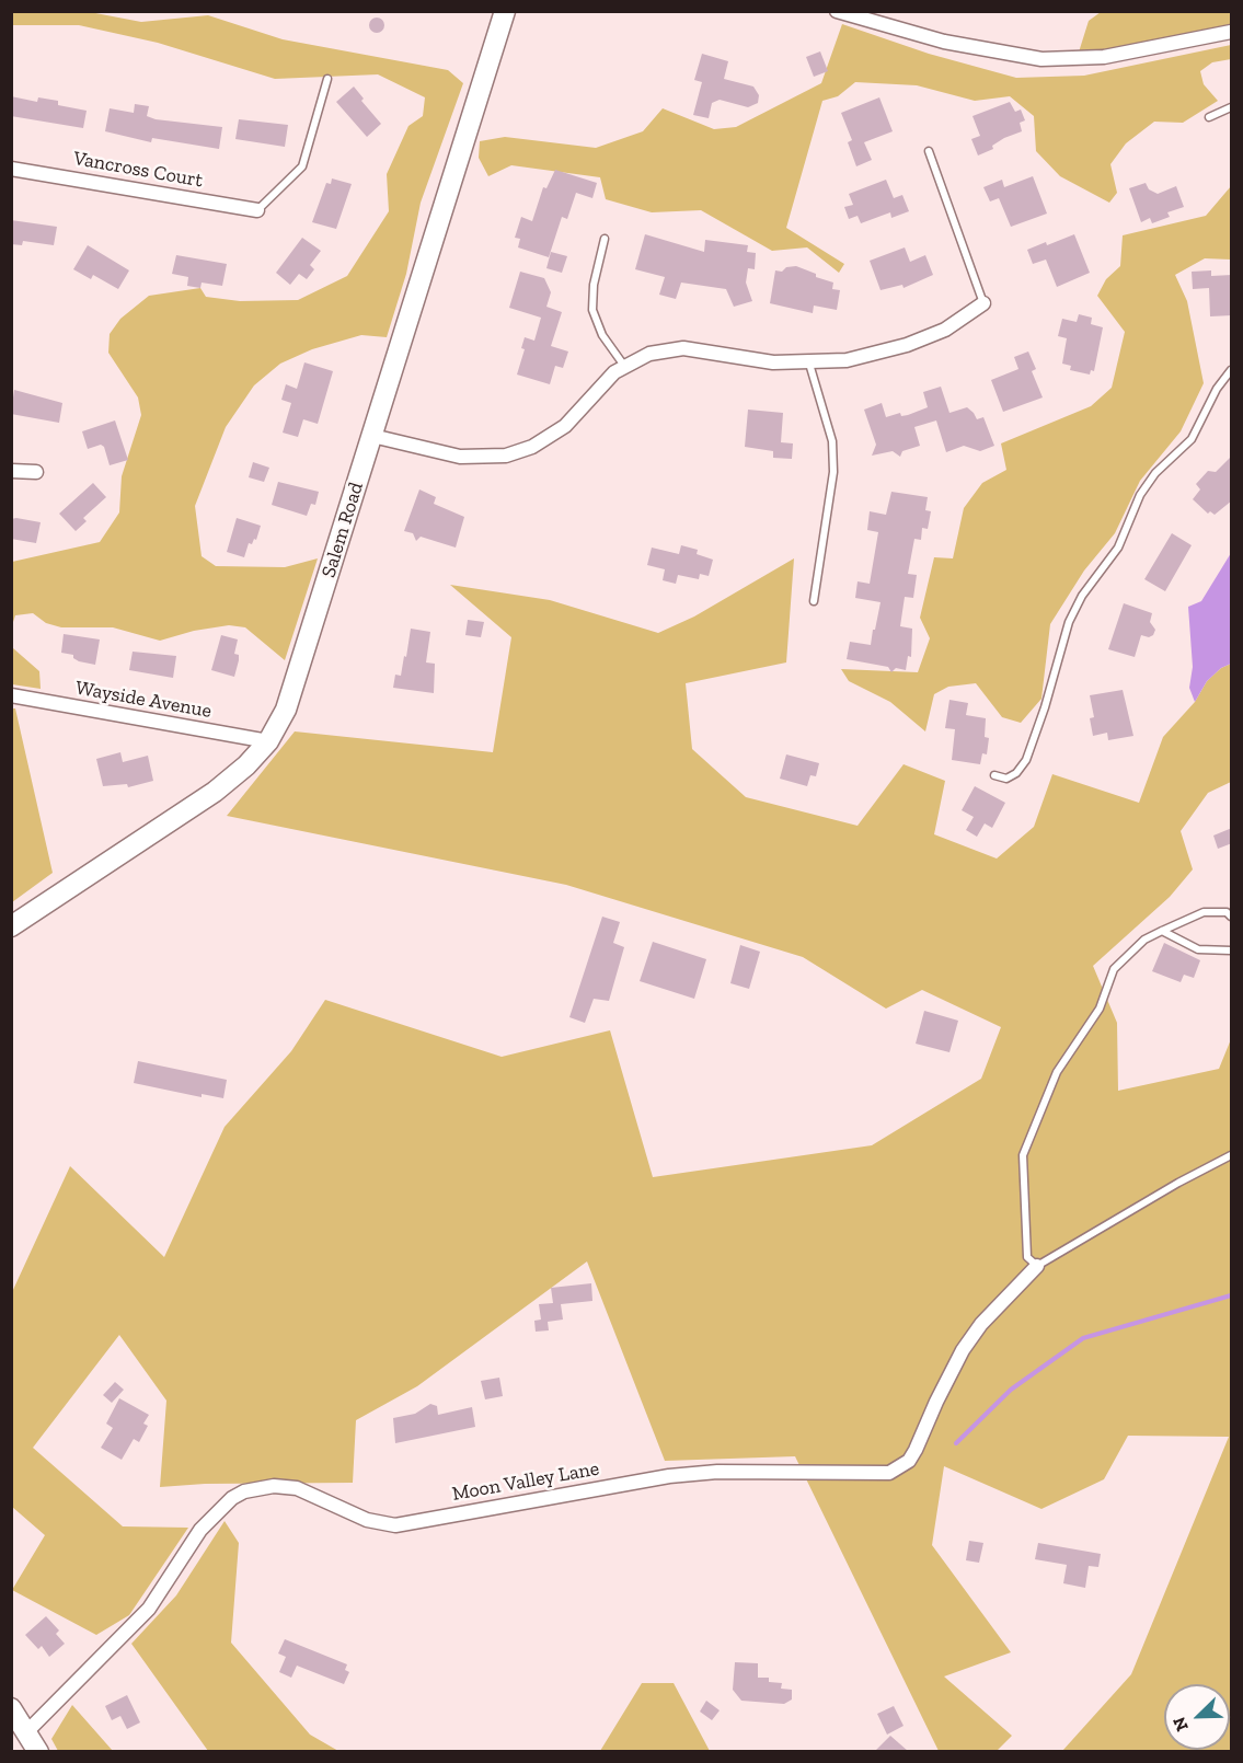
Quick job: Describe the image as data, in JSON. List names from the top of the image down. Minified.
{"streets":{"street":["Vancross Court","Salem Road","Wayside Avenue","Moon Valley Lane"]},"crossings":[["Salem Road","Wayside Avenue"]],"north":"bottom left"}
